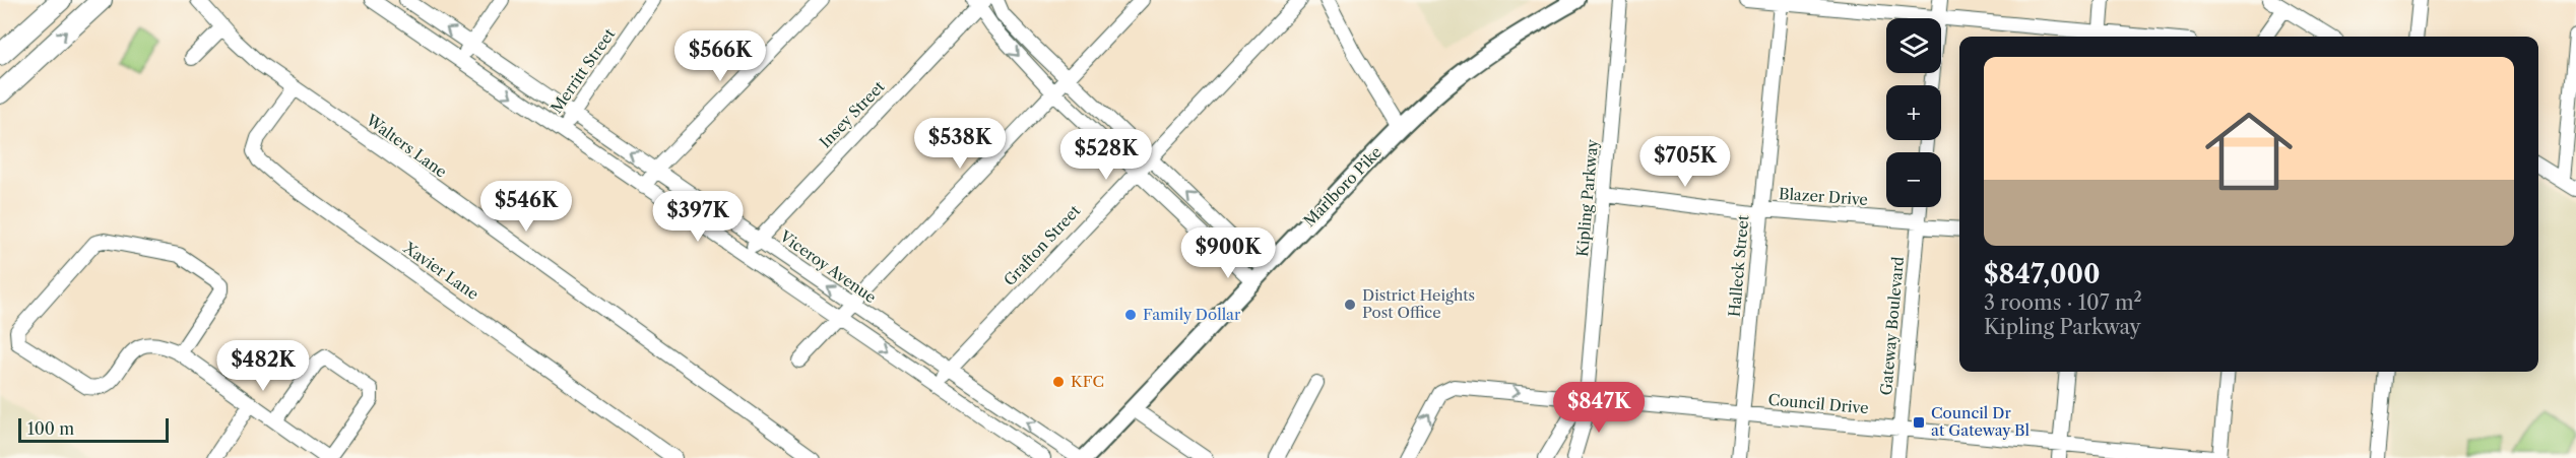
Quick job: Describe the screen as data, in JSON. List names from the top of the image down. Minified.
{"streets":{"main road":["Marlboro Pike"],"street":["Merritt Street","Insey Street","Walters Lane","Blazer Drive","Kipling Parkway","Grafton Street","Halleck Street","Viceroy Avenue","Xavier Lane","Gateway Boulevard","Council Drive"]},"crossings":[["Merritt Street","Viceroy Avenue"],["Insey Street","Viceroy Avenue"],["Walters Lane","Xavier Lane"],["Blazer Drive","Kipling Parkway"],["Blazer Drive","Halleck Street"],["Blazer Drive","Gateway Boulevard"],["Kipling Parkway","Council Drive"],["Grafton Street","Viceroy Avenue"],["Halleck Street","Council Drive"],["Gateway Boulevard","Council Drive"]],"places":{"other":["District Heights Post Office","Family Dollar","KFC"],"transit":["Council Dr at Gateway Bl"]},"scale_bar":"100 m","page":{"map_buttons":["+","−"],"price":["$566K","$538K","$528K","$705K","$546K","$397K","$900K","$482K","$847K"],"list":[{"name":"$847,000","note":"3 rooms · 107 m² · Kipling Parkway"}],"scale":"100 m"}}
